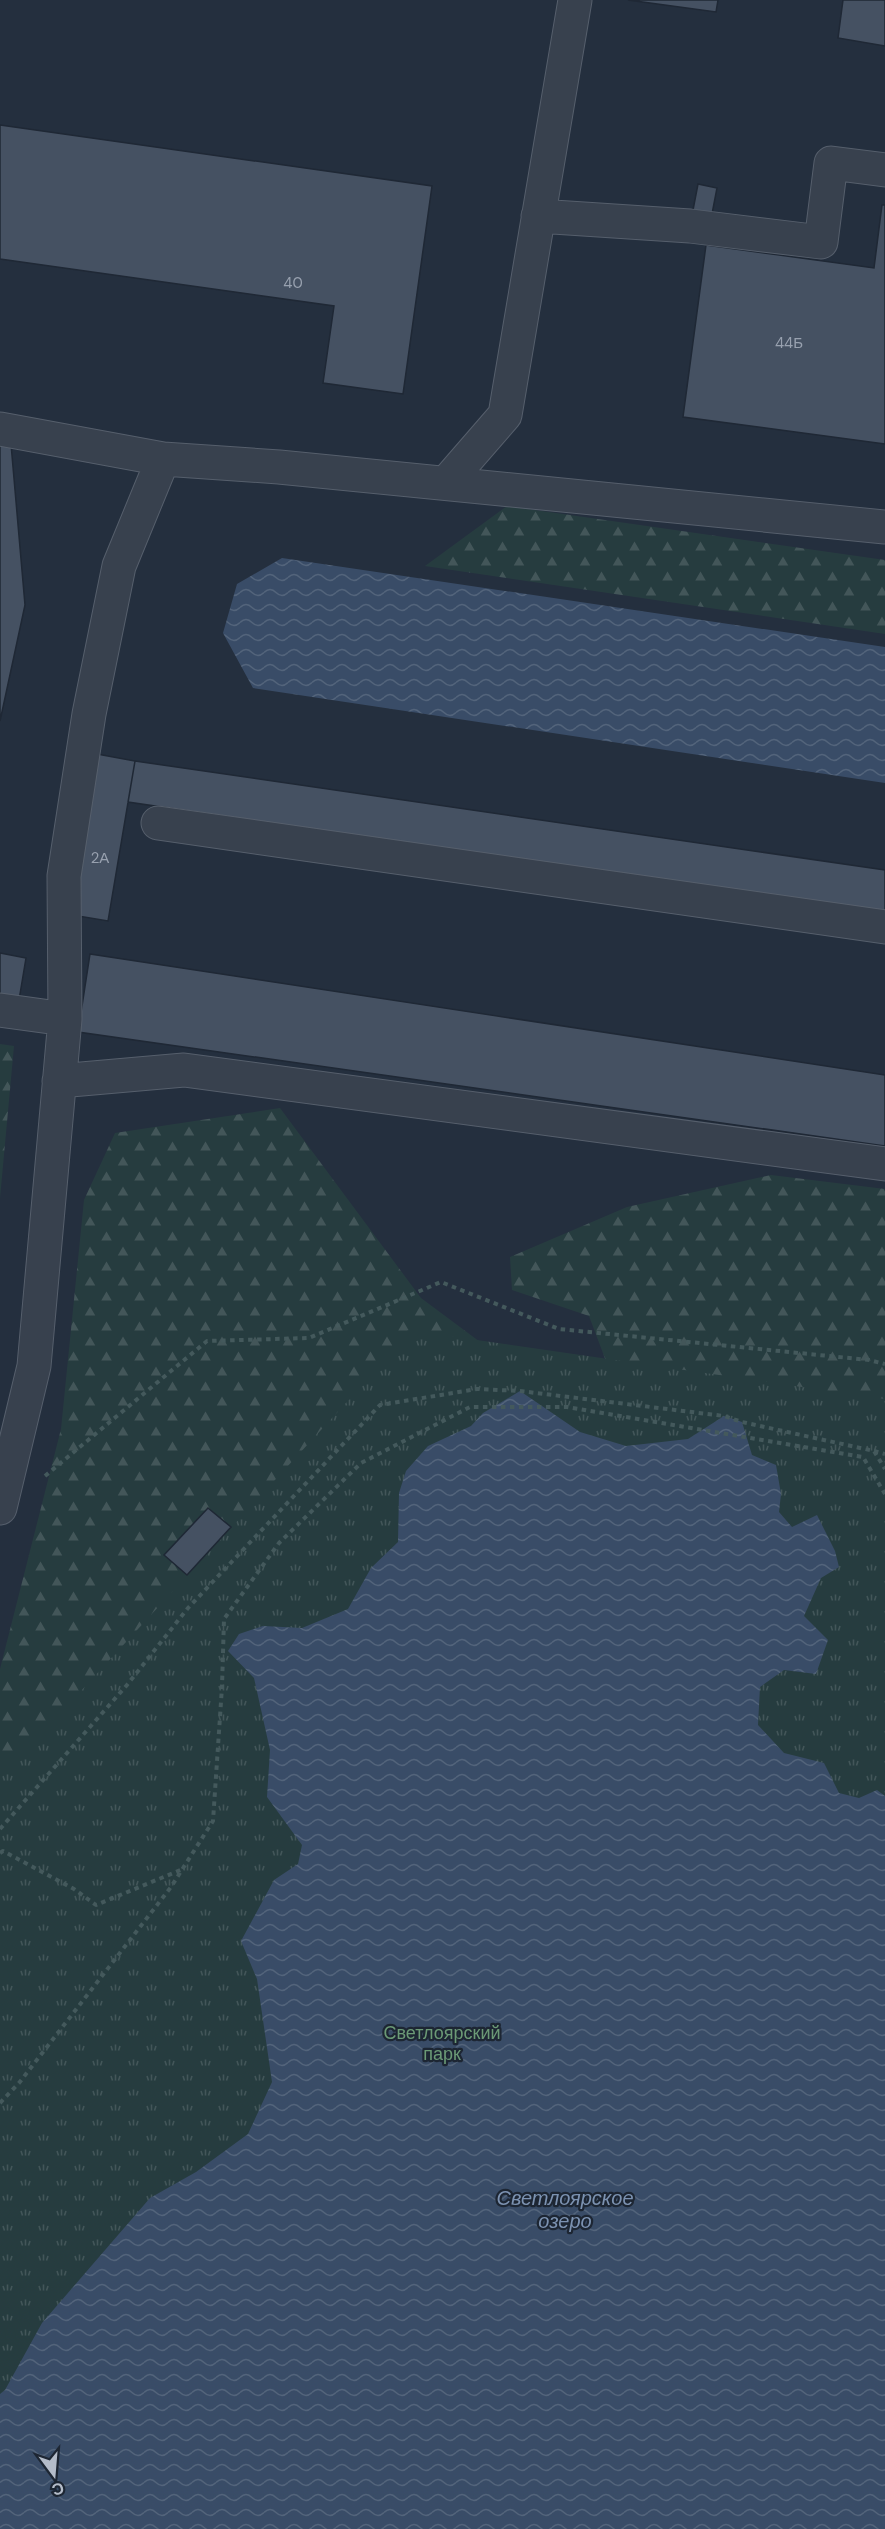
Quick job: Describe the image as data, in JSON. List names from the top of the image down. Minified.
{"water":["Светлоярское озеро"],"parks":["Светлоярский парк"],"house_numbers":["40","44Б","2А"],"north":"bottom"}
